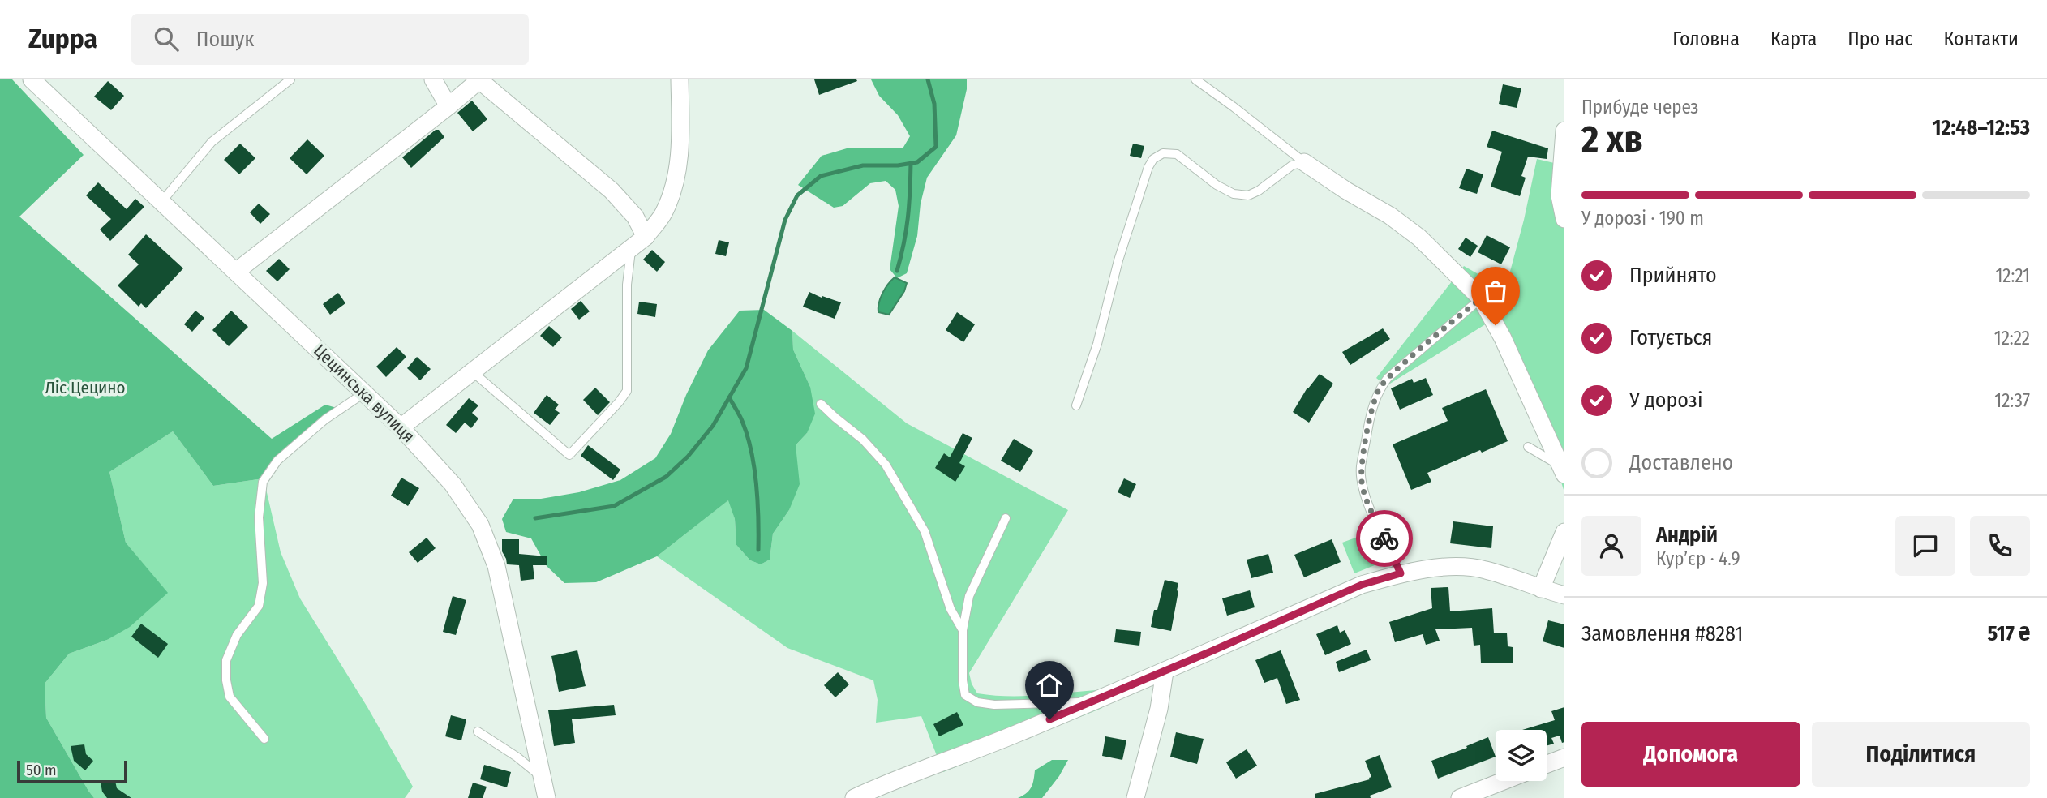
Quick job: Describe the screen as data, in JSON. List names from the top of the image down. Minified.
{"streets":{"street":["Цецинська вулиця"]},"parks":["Ліс Цецино"],"scale_bar":"50 m","page":{"header":"Zuppa","search":"Пошук","nav":["Головна","Карта","Про нас","Контакти"],"heading":["2 хв","Прибуде через","12:48–12:53"],"panel":["Андрій","Кур’єр · 4.9","Замовлення #8281","517 ₴"],"bar":"У дорозі · 190 m","list":[["Прийнято","12:21"],["Готується","12:22"],["У дорозі","12:37"],"Доставлено"],"buttons":["Допомога","Поділитися"],"scale":"50 m"}}
